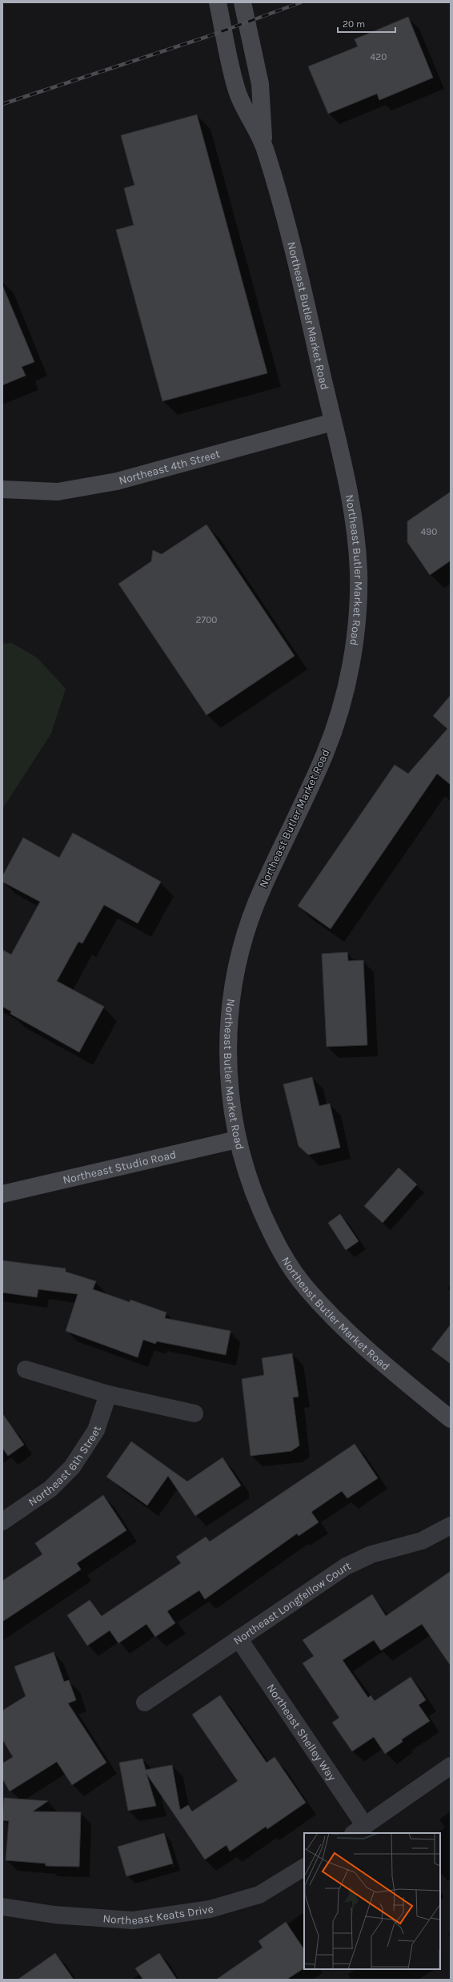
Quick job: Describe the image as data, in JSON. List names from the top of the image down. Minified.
{"streets":{"main road":["Northeast Butler Market Road","Northeast 4th Street","Northeast Studio Road"],"street":["Northeast 6th Street","Northeast Longfellow Court","Northeast Shelley Way","Northeast Keats Drive"]},"crossings":[["Northeast Butler Market Road","Northeast 4th Street"],["Northeast Butler Market Road","Northeast Studio Road"],["Northeast Longfellow Court","Northeast Shelley Way"]],"house_numbers":["420","490","2700"],"scale_bar":"20 m"}
